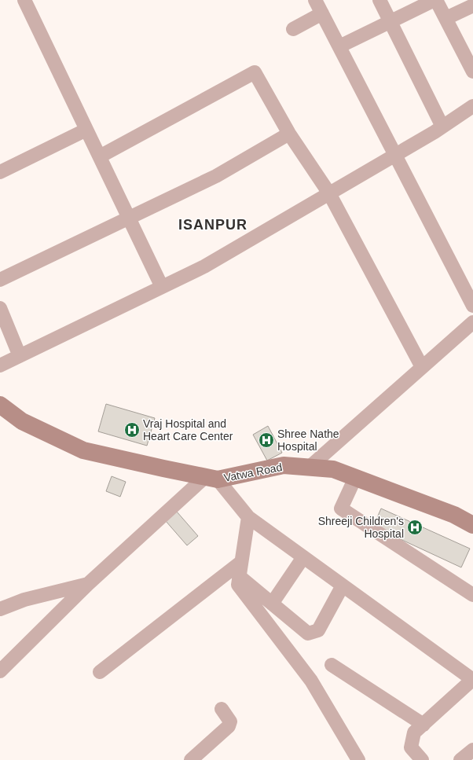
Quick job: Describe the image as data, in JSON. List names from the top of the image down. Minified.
{"streets":{"main road":["Vatwa Road"]},"districts":["ISANPUR"],"places":{"hospital":["Vraj Hospital and Heart Care Center","Shree Nathe Hospital","Shreeji Children's Hospital"]}}
